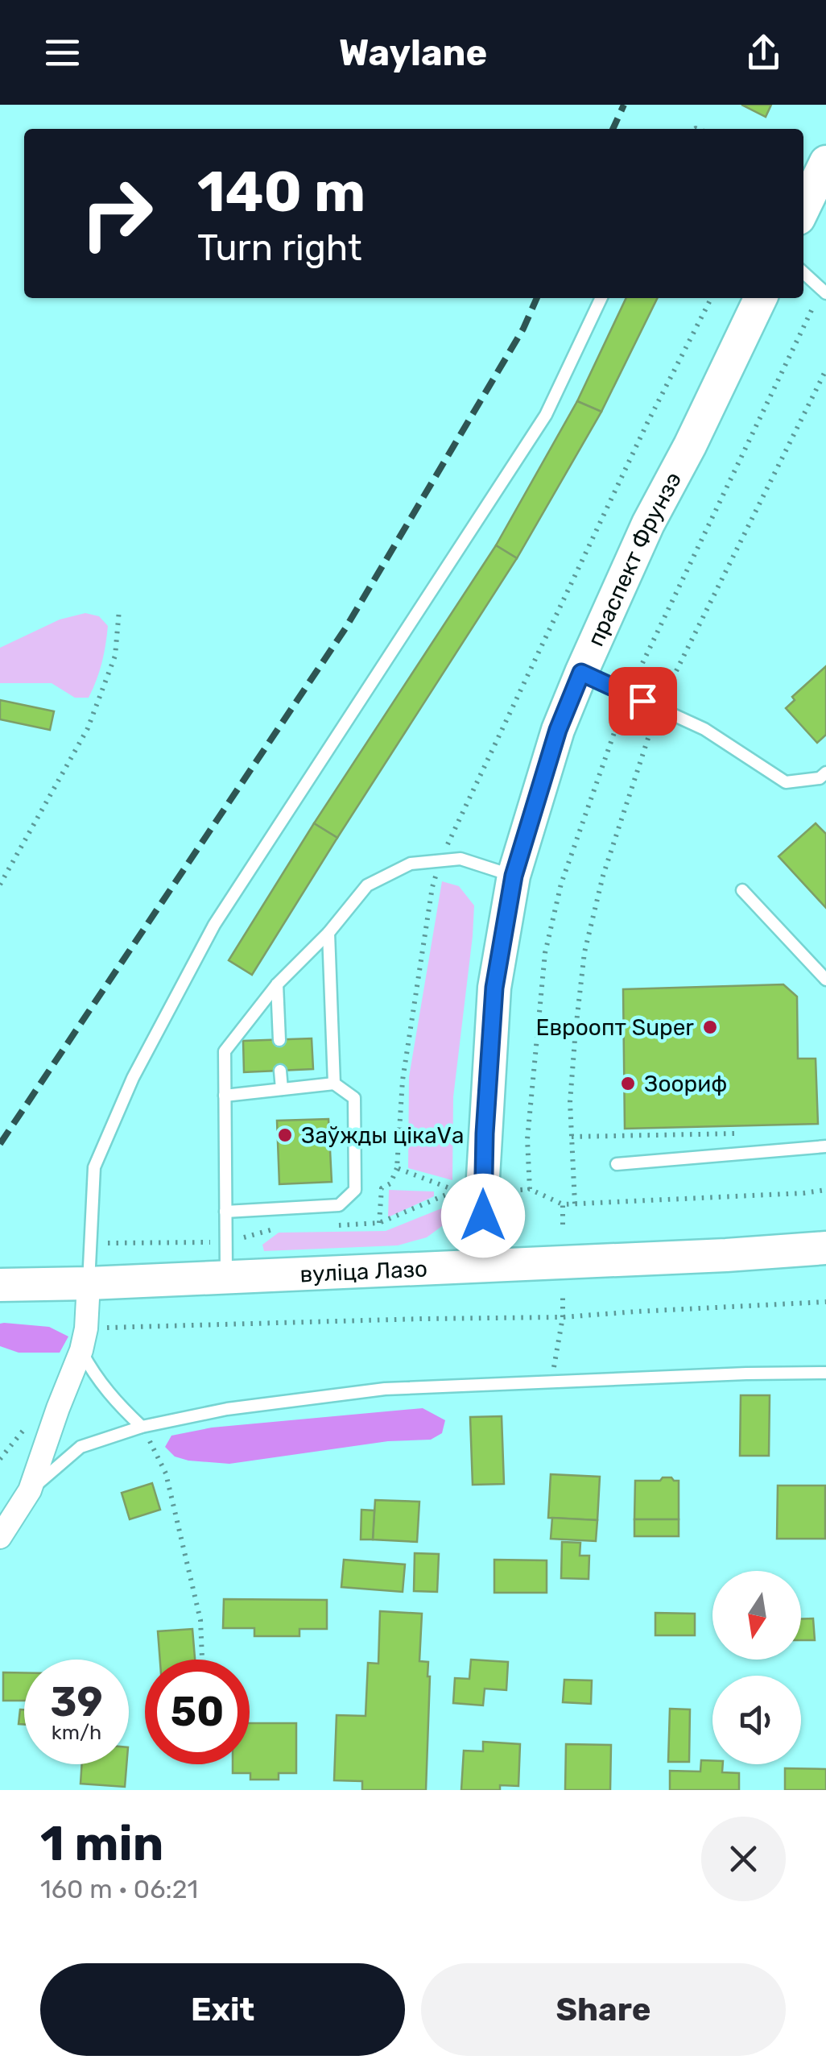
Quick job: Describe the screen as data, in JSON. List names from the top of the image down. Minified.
{"streets":{"main road":["праспект Фрунзэ","вуліца Лазо"]},"crossings":[["праспект Фрунзэ","вуліца Лазо"]],"places":["Евроопт Super","Зоориф","Заўжды цікаVа"],"north":"bottom","page":{"header":"Waylane","turn":["140 m","Turn right"],"speed":"39 km/h","limit":"50","heading":["1 min","160 m · 06:21"],"buttons":["Exit","Share"]}}
